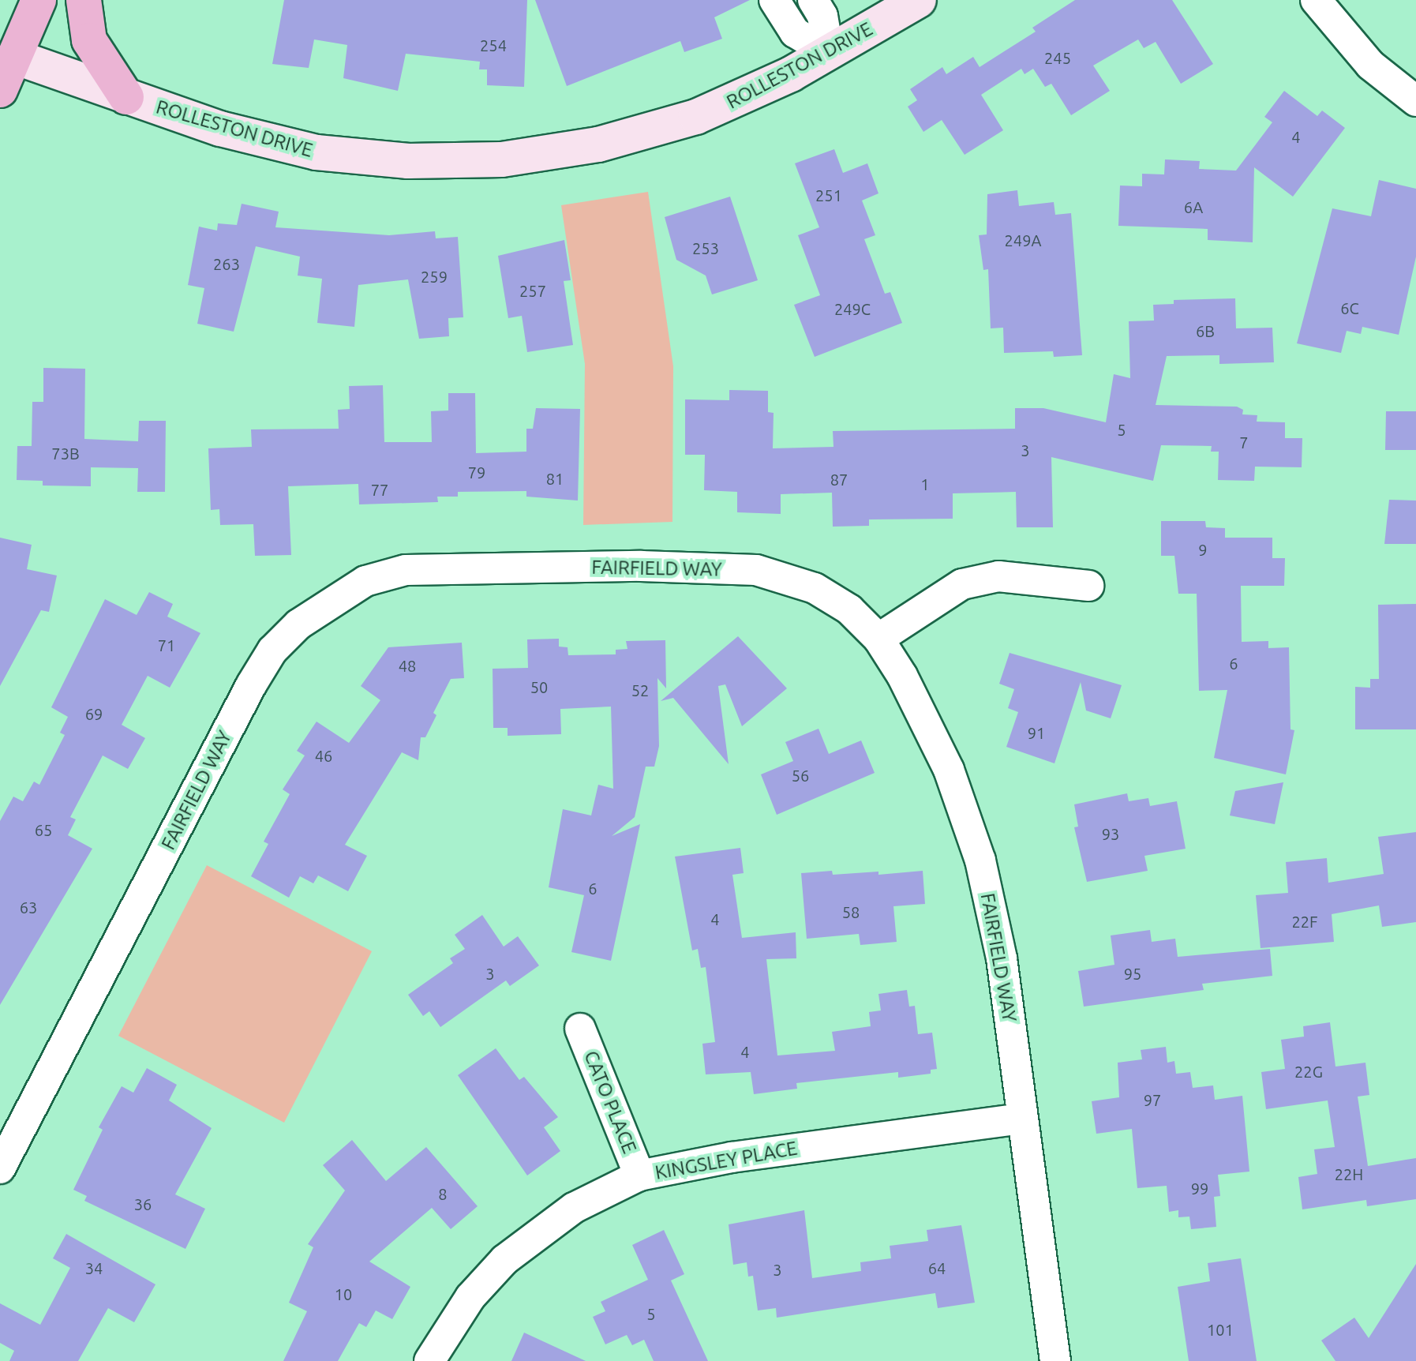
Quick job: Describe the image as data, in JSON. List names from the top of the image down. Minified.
{"streets":{"main road":["ROLLESTON DRIVE"],"street":["FAIRFIELD WAY","CATO PLACE","KINGSLEY PLACE"]},"crossings":[["FAIRFIELD WAY","KINGSLEY PLACE"],["CATO PLACE","KINGSLEY PLACE"]],"house_numbers":["254","245","4","251","6A","249A","253","263","259","257","6C","249C","6B","5","7","3","73B","79","81","87","1","77","9","71","6","48","50","52","69","91","46","56","65","93","6","63","58","4","22F","3","95","4","22G","97","22H","99","8","36","34","64","3","10","5","101"]}
